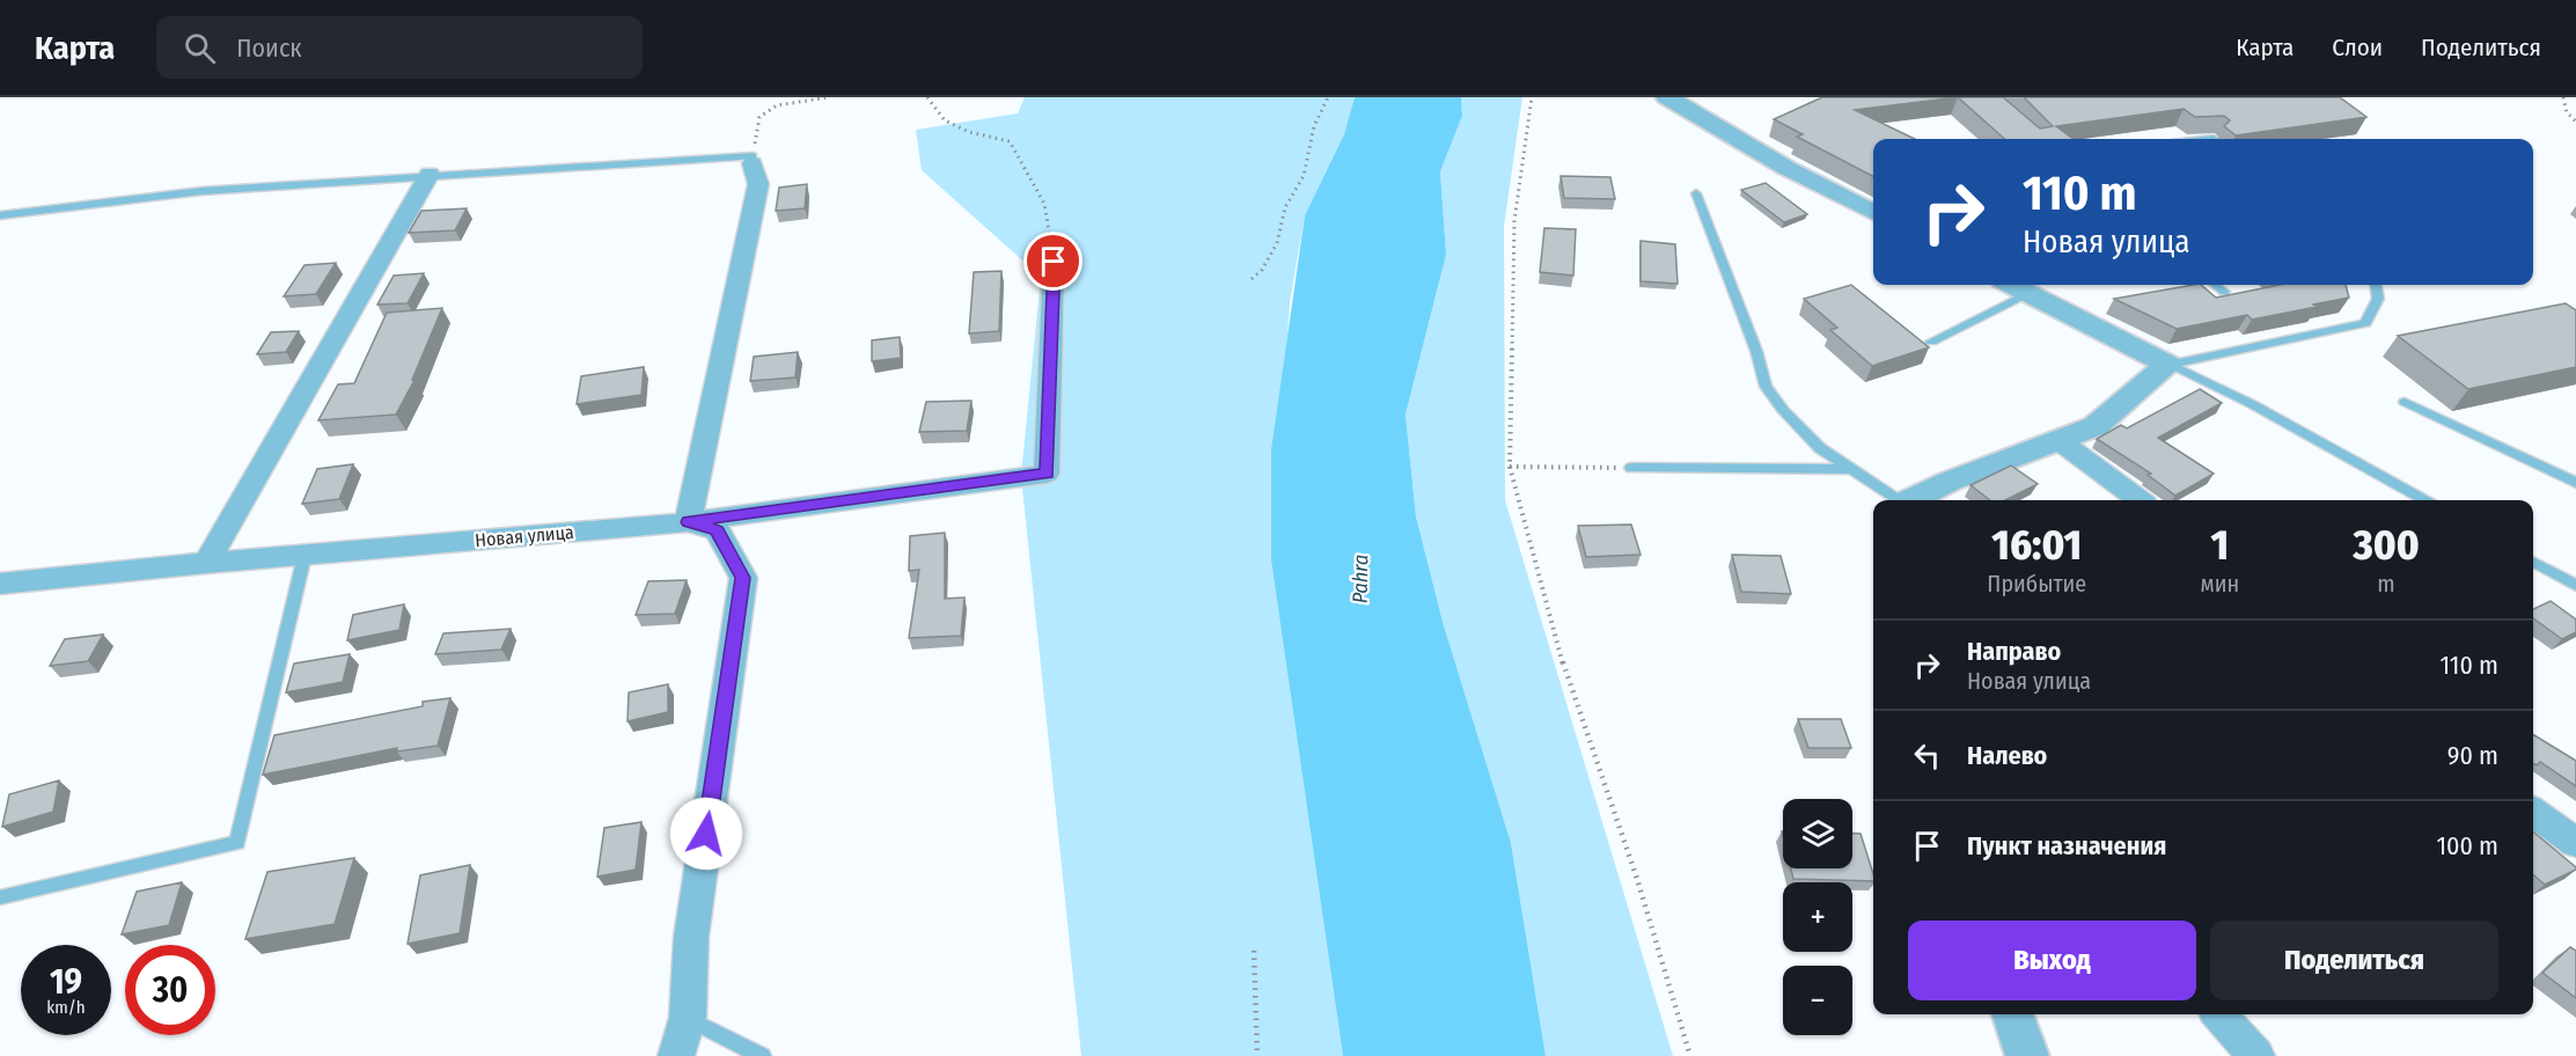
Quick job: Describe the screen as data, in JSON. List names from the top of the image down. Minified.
{"streets":{"street":["Новая улица"]},"water":["Pahra"],"page":{"header":"Карта","search":"Поиск","nav":["Карта","Слои","Поделиться"],"turn":["110 m","Новая улица"],"eta":["16:01","Прибытие","1","мин","300","m"],"list":[{"name":"Направо","note":"Новая улица","value":"110 m"},{"name":"Налево","value":"90 m"},{"name":"Пункт назначения","value":"100 m"}],"map_buttons":["+","−"],"buttons":["Выход","Поделиться"],"speed":"19 km/h","limit":"30"}}
